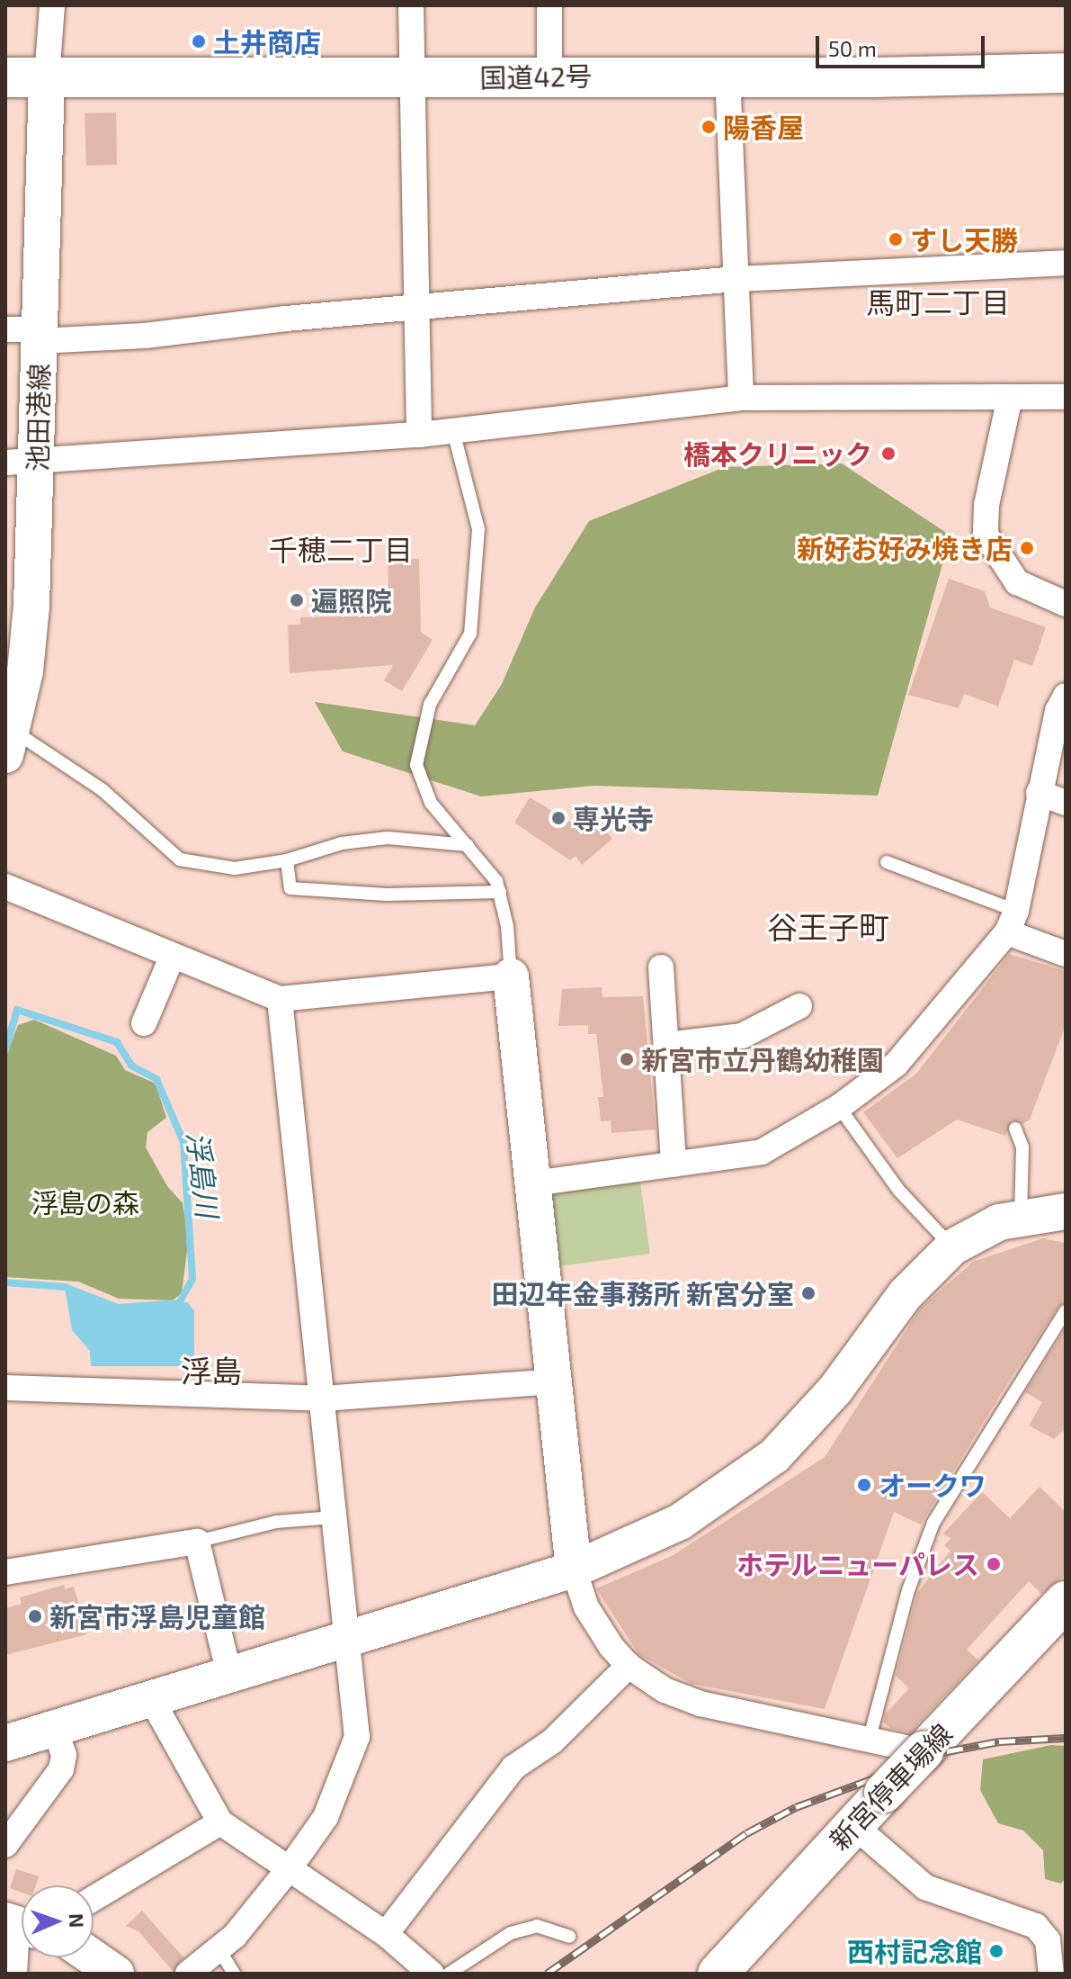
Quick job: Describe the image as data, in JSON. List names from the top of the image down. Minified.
{"streets":{"main road":["国道42号","新宮停車場線"],"street":["池田港線"]},"crossings":[["国道42号","池田港線"]],"districts":["馬町二丁目","千穂二丁目","谷王子町","浮島"],"water":["浮島川"],"parks":["浮島の森"],"places":["土井商店","陽香屋","すし天勝","橋本クリニック","新好お好み焼き店","遍照院","専光寺","新宮市立丹鶴幼稚園","田辺年金事務所 新宮分室","オークワ","ホテルニューパレス","新宮市浮島児童館","西村記念館"],"scale_bar":"50 m","north":"right"}
